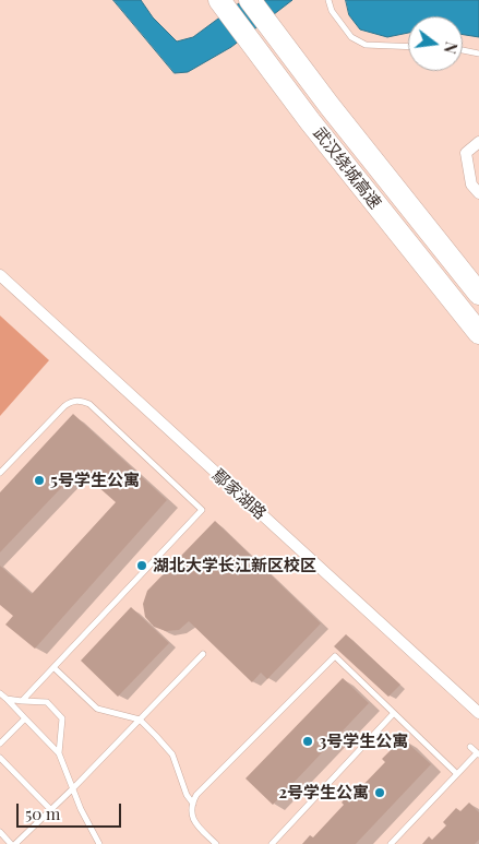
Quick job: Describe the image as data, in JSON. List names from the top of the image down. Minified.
{"streets":{"highway":["武汉绕城高速"],"street":["鄢家湖路"]},"places":["5号学生公寓","湖北大学长江新区校区","3号学生公寓","2号学生公寓"],"scale_bar":"50 m","north":"right"}
